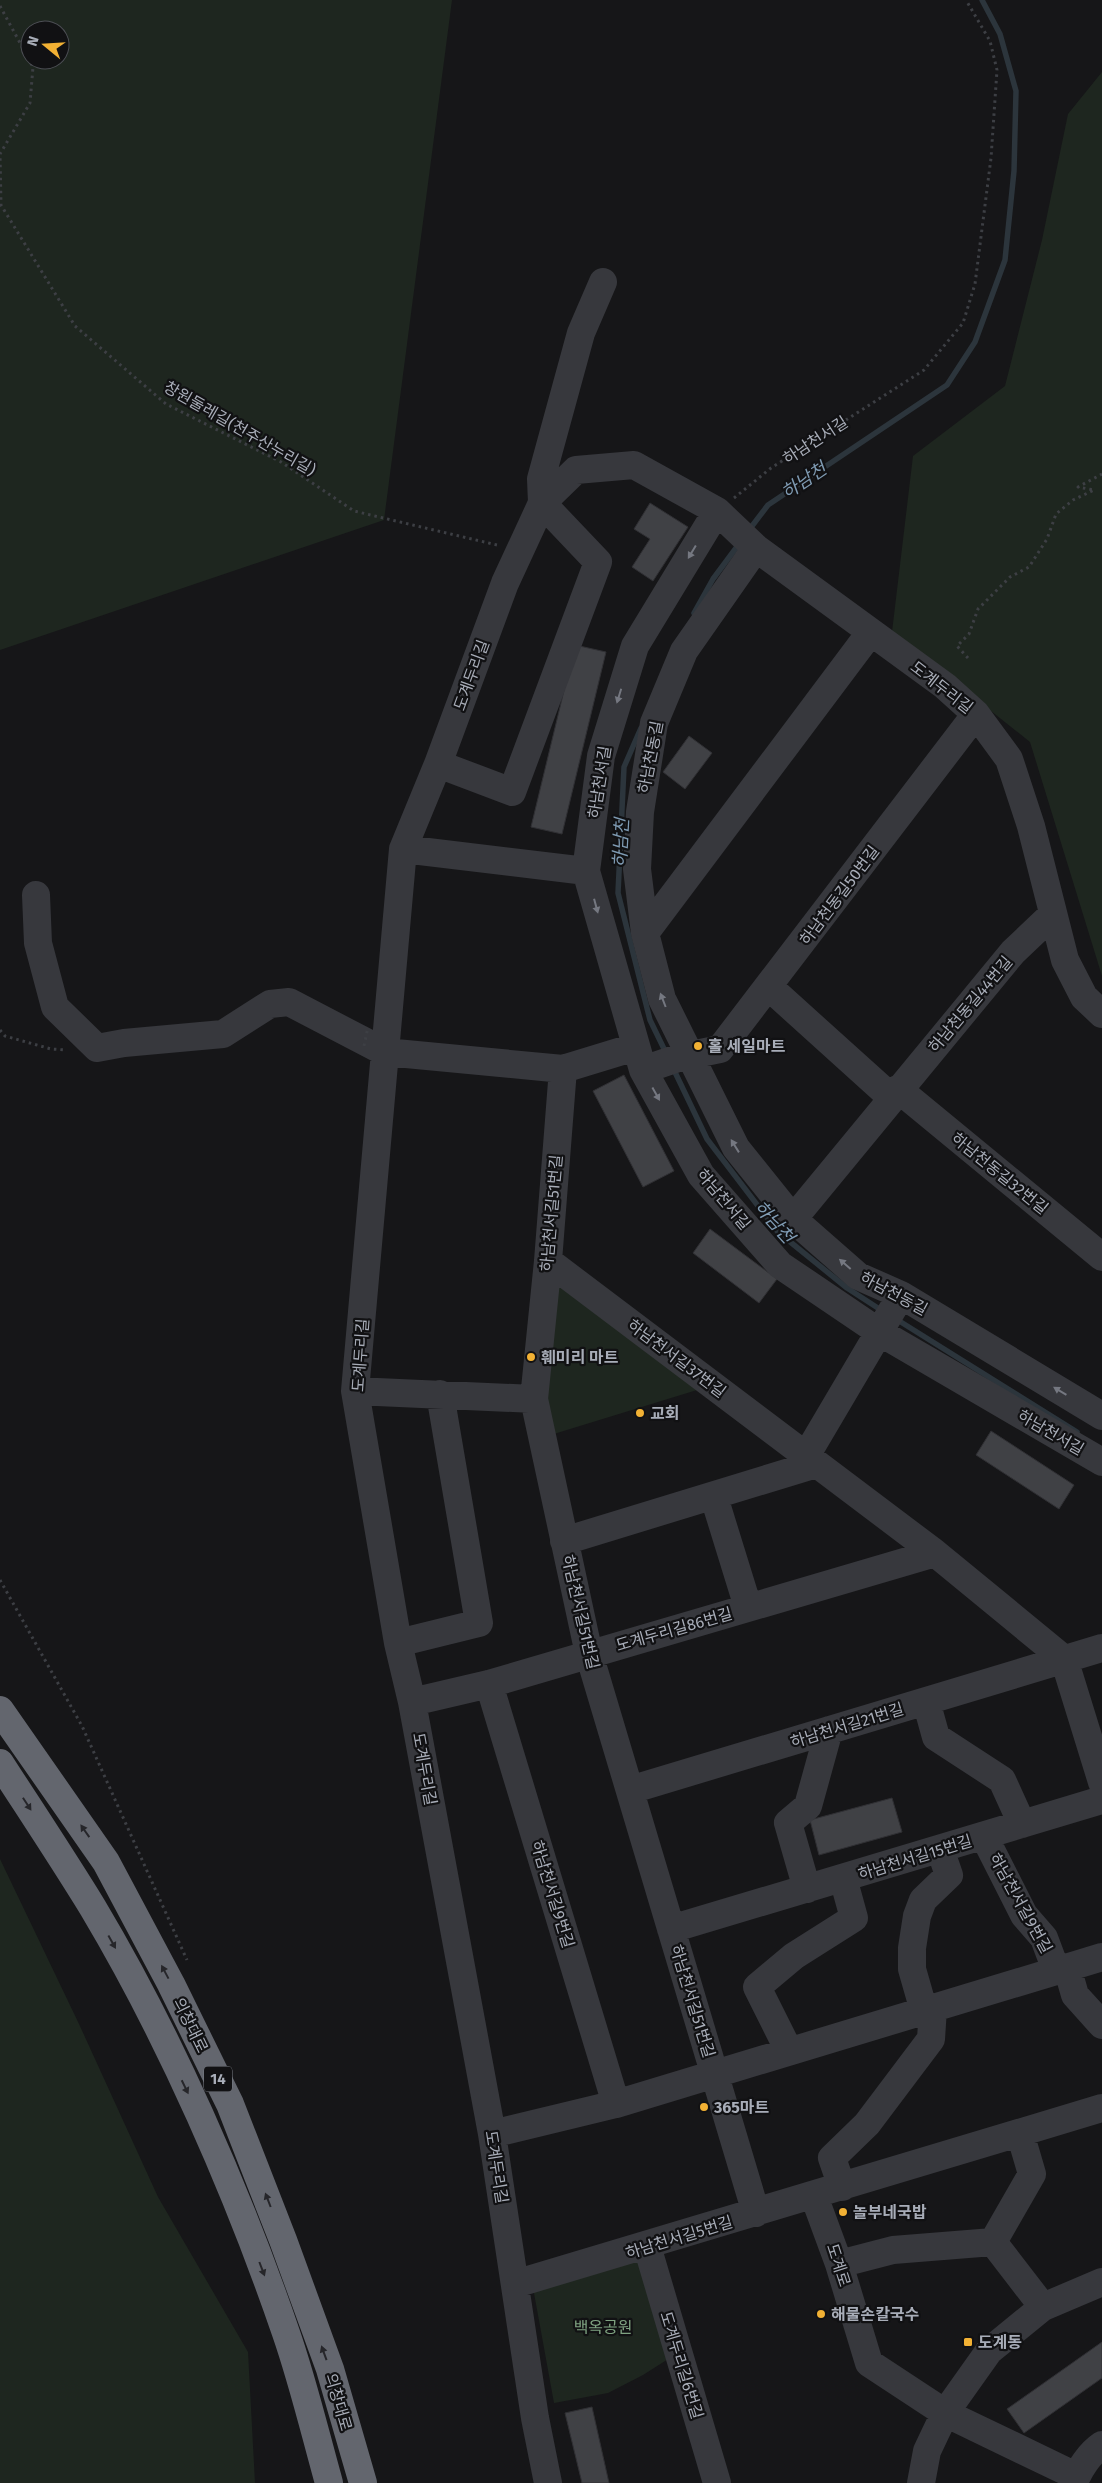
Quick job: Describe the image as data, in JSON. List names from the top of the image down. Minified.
{"streets":{"highway":["의창대로","14"],"street":["하남천서길","도계두리길","하남천동길","하남천동길50번길","하남천동길44번길","하남천동길32번길","하남천서길51번길","하남천서길37번길","도계두리길86번길","하남천서길21번길","하남천서길15번길","하남천서길9번길","하남천서길5번길","도계로","도계두리길6번길"],"path":["창원둘레길(천주산누리길)"]},"crossings":[["하남천서길","도계두리길"],["하남천서길","하남천동길"],["하남천서길","하남천동길50번길"],["도계두리길","하남천동길"],["도계두리길","하남천동길50번길"],["도계두리길","하남천동길44번길"],["도계두리길","도계두리길86번길"],["도계두리길","하남천서길9번길"],["도계두리길","하남천서길5번길"],["하남천동길","하남천동길50번길"],["하남천동길","하남천동길44번길"],["하남천동길44번길","하남천동길32번길"],["하남천서길51번길","하남천서길37번길"],["하남천서길51번길","도계두리길86번길"],["하남천서길51번길","하남천서길21번길"],["하남천서길51번길","하남천서길15번길"],["하남천서길51번길","하남천서길9번길"],["하남천서길51번길","하남천서길5번길"],["도계두리길86번길","하남천서길9번길"],["하남천서길15번길","하남천서길9번길"],["하남천서길5번길","도계로"],["하남천서길5번길","도계두리길6번길"]],"one_way":["하남천서길"],"water":["하남천"],"parks":["백옥공원"],"places":{"other":["홀 세일마트","훼미리 마트","교회","365마트","놀부네국밥","해물손칼국수"],"transit":["도계동"]},"north":"left"}
